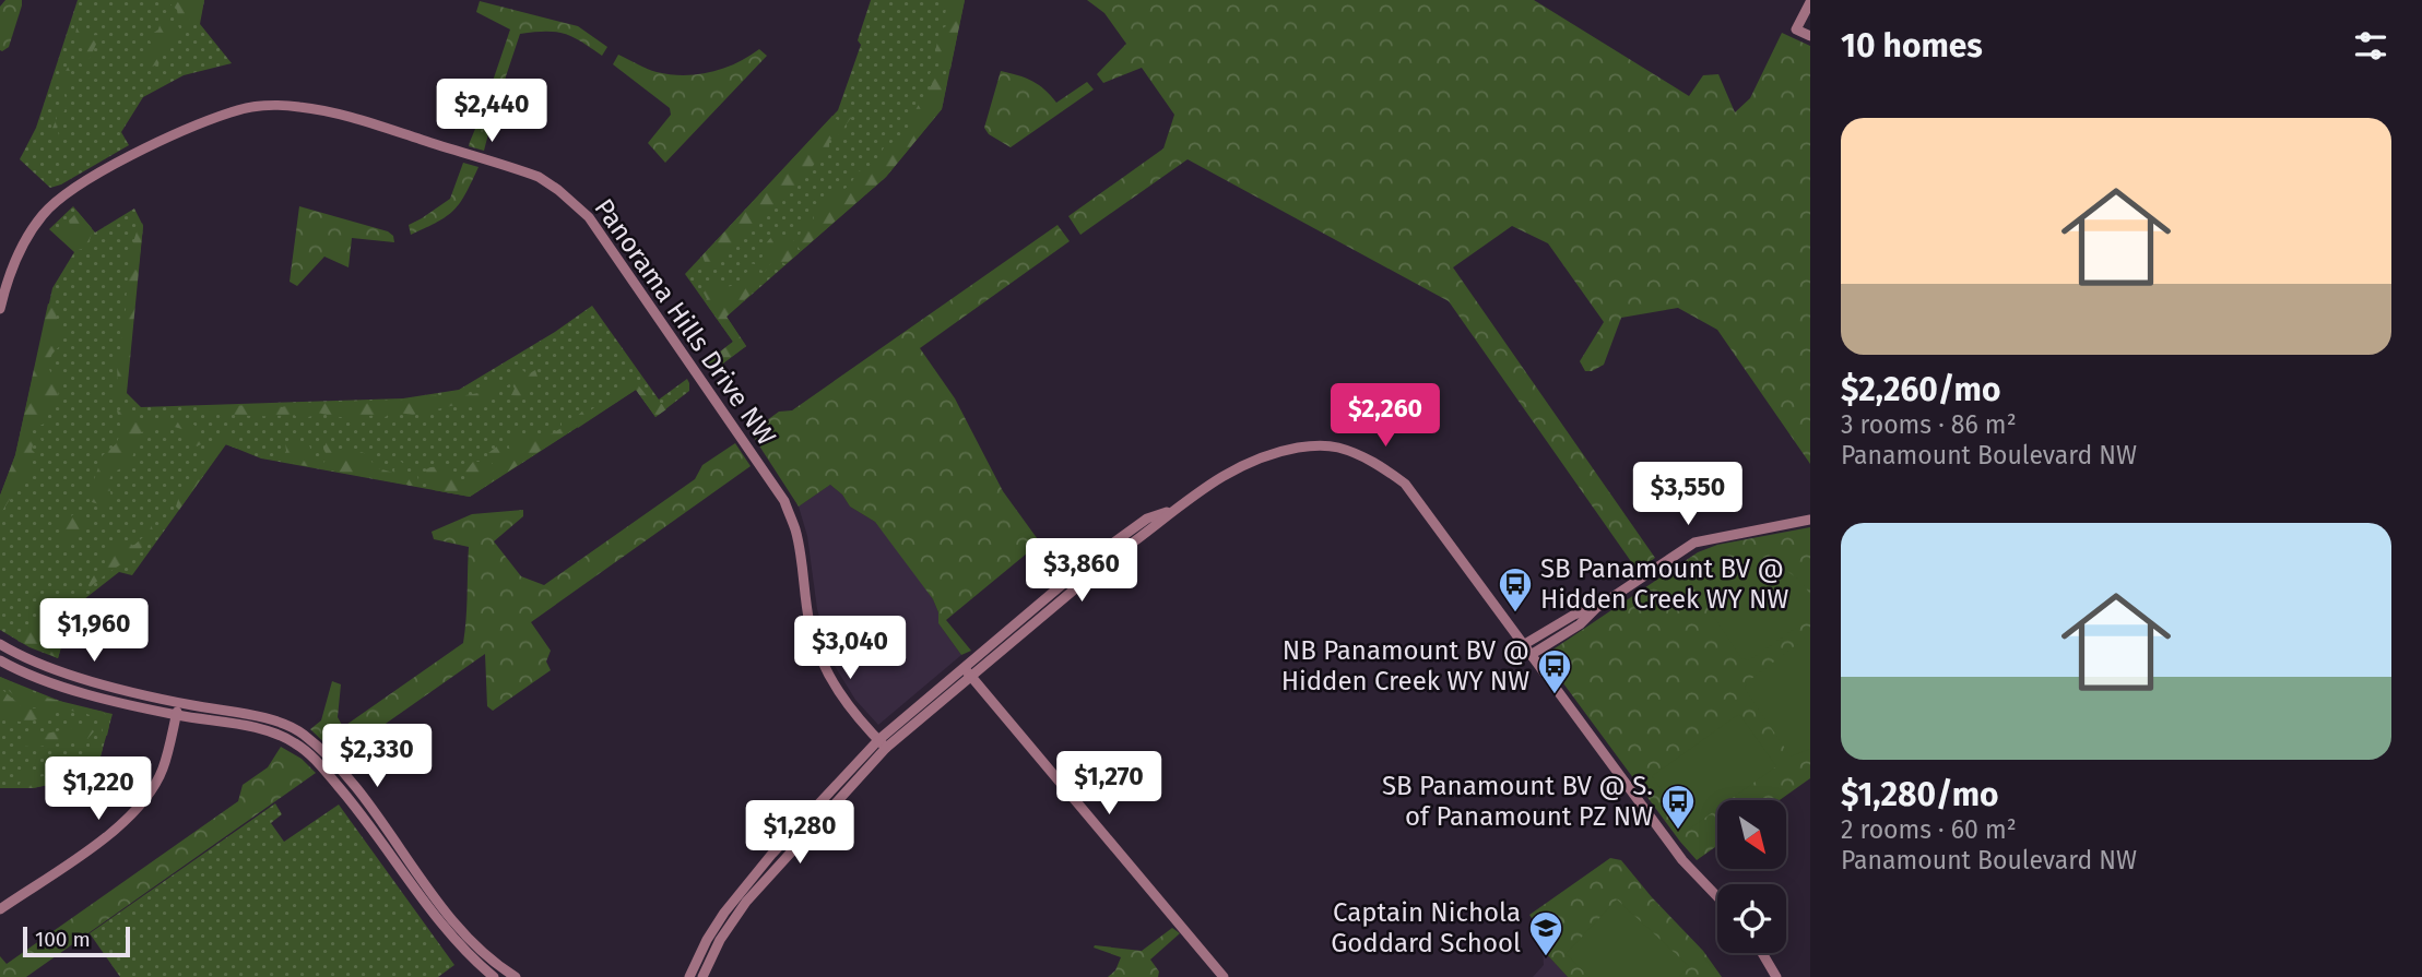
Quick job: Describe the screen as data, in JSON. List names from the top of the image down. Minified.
{"streets":{"street":["Panorama Hills Drive NW"]},"places":{"bus stop":["SB Panamount BV @ Hidden Creek WY NW","NB Panamount BV @ Hidden Creek WY NW","SB Panamount BV @ S. of Panamount PZ NW"],"school or university":["Captain Nichola Goddard School"]},"scale_bar":"100 m","north":"bottom right","page":{"heading":"10 homes","price":["$2,440","$2,260","$3,550","$3,860","$1,960","$3,040","$2,330","$1,270","$1,220","$1,280"],"list":[{"name":"$2,260/mo","note":"3 rooms · 86 m² · Panamount Boulevard NW"},{"name":"$1,280/mo","note":"2 rooms · 60 m² · Panamount Boulevard NW"}],"scale":"100 m"}}
